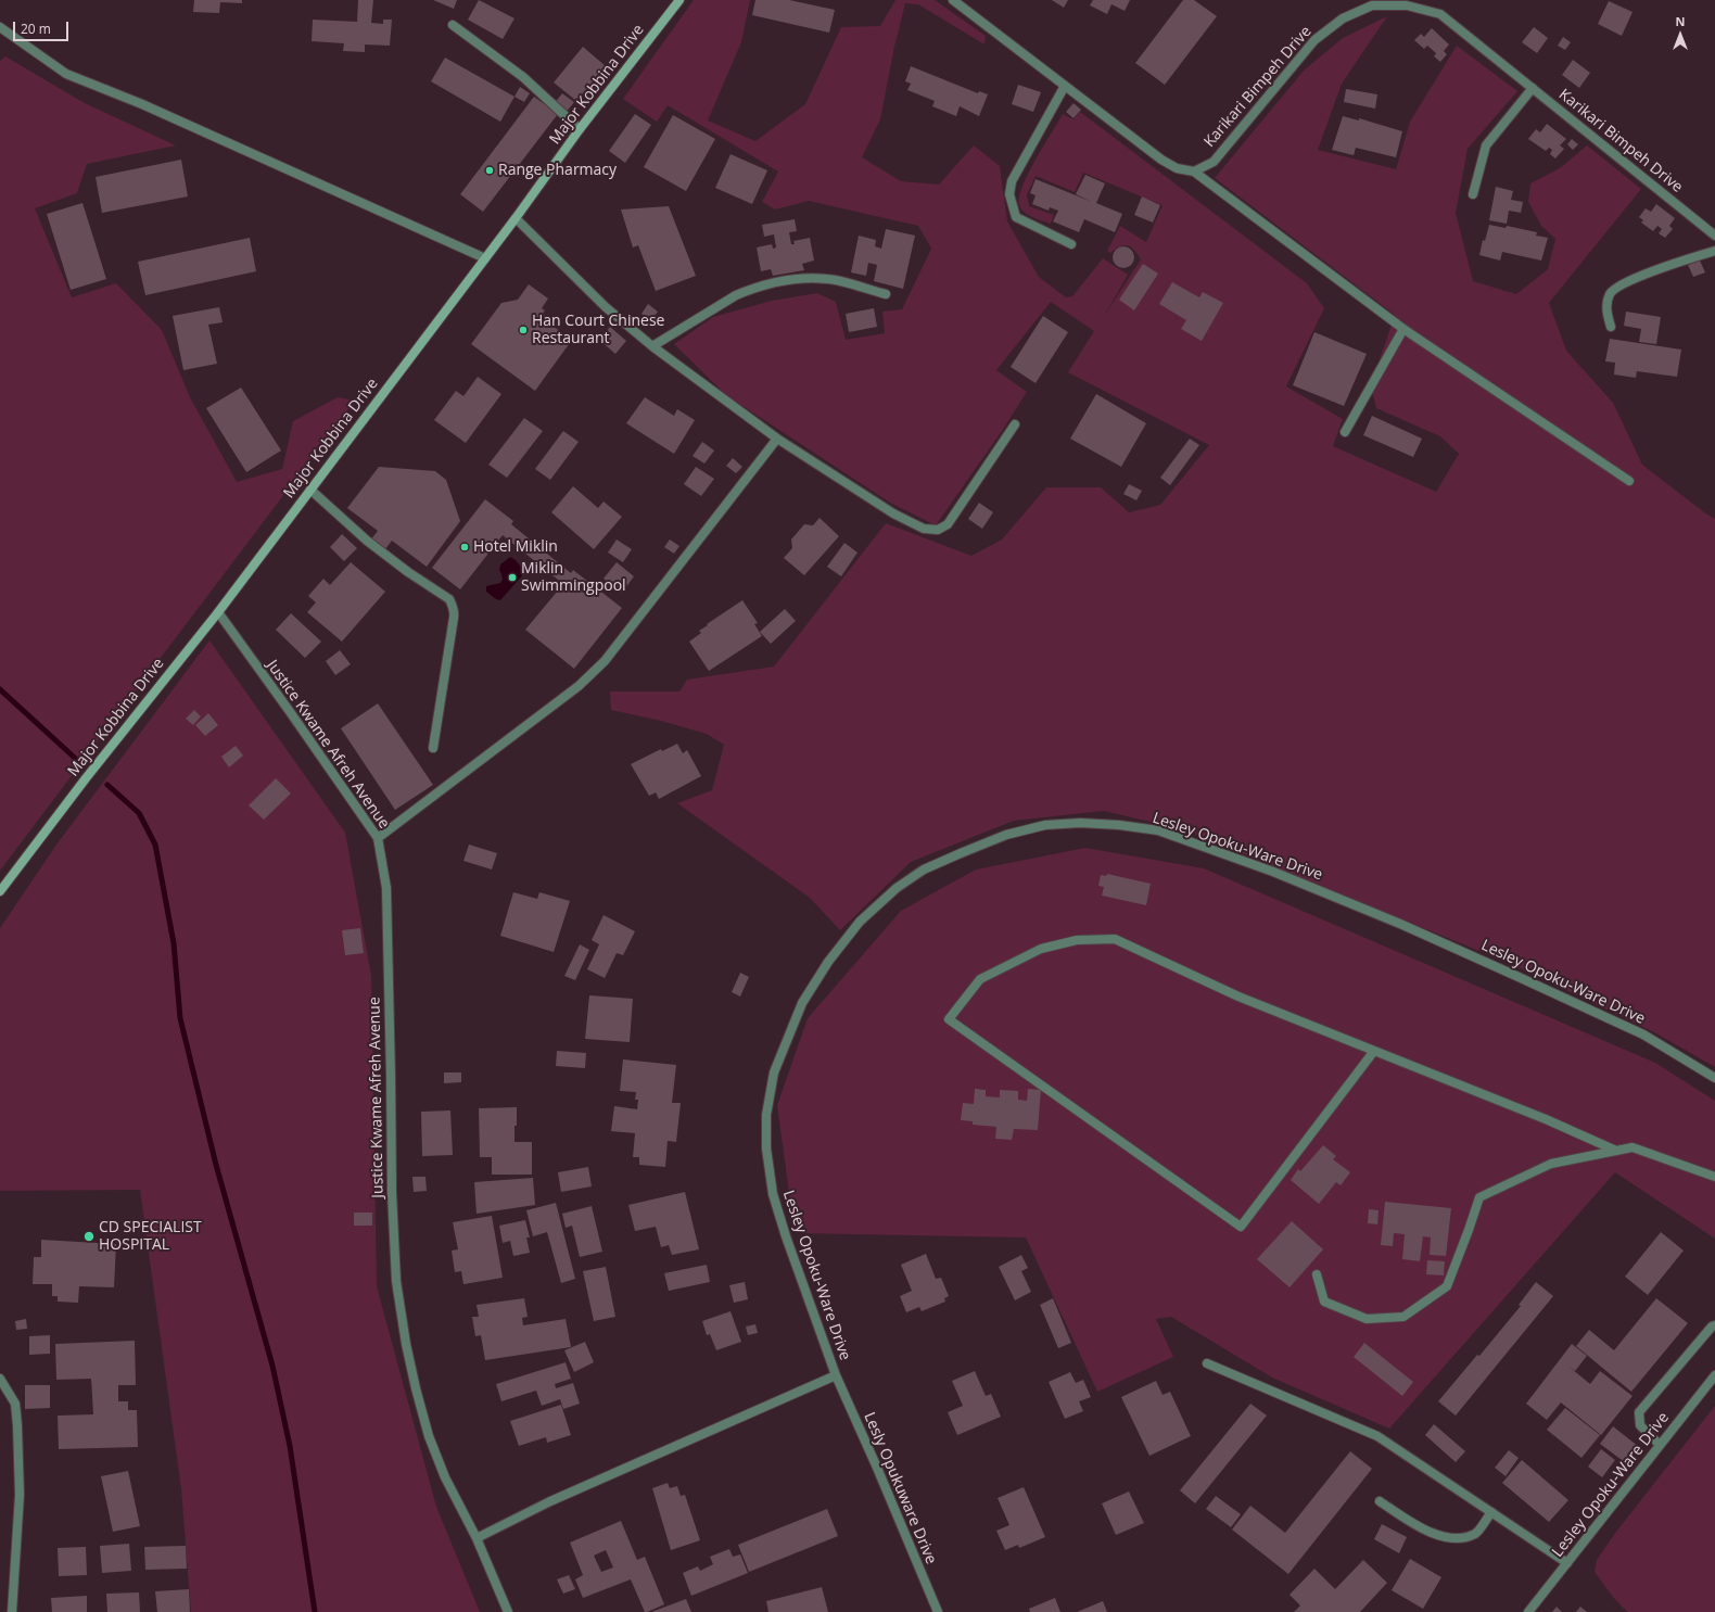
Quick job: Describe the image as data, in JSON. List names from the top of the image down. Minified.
{"streets":{"street":["Major Kobbina Drive","Karikari Bimpeh Drive","Justice Kwame Afreh Avenue","Lesley Opoku-Ware Drive","Lesly Opukuware Drive"]},"crossings":[["Major Kobbina Drive","Justice Kwame Afreh Avenue"],["Lesley Opoku-Ware Drive","Lesly Opukuware Drive"]],"places":["Range Pharmacy","Han Court Chinese Restaurant","Hotel Miklin","Miklin Swimmingpool","CD SPECIALIST HOSPITAL"],"scale_bar":"20 m","north":"top"}
